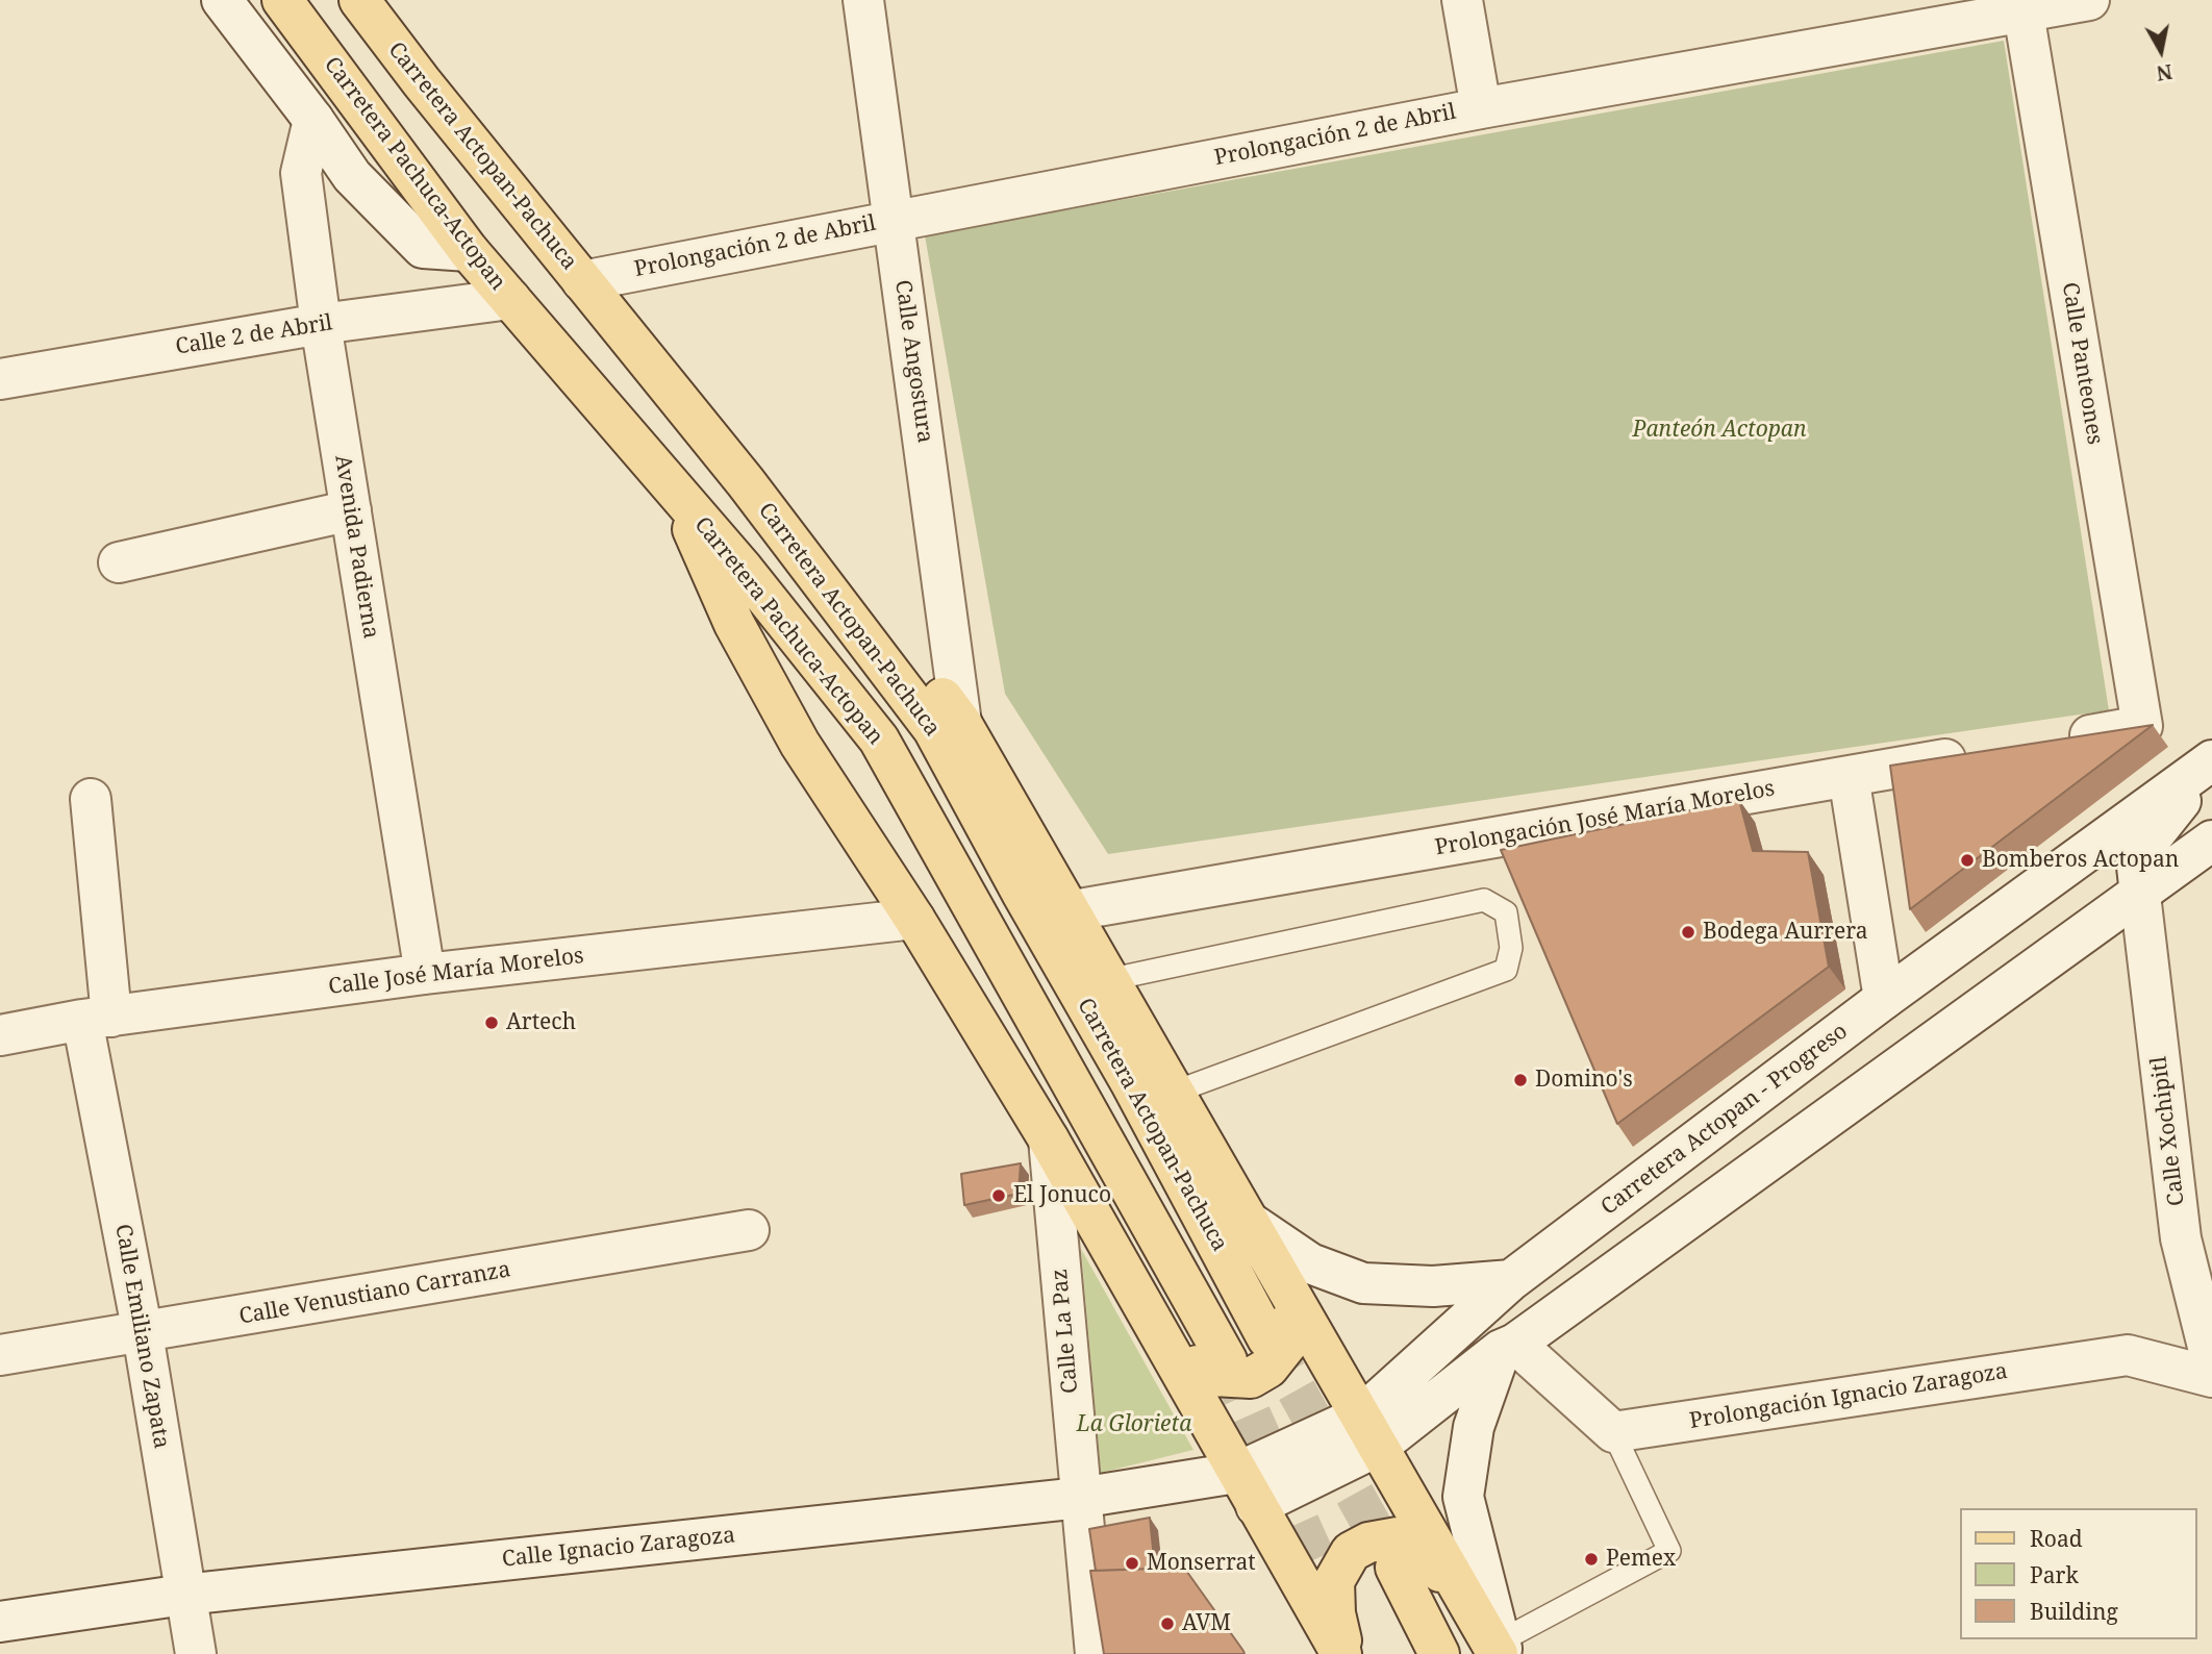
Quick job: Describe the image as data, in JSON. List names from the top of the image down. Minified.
{"streets":{"main road":["Carretera Actopan-Pachuca","Carretera Pachuca-Actopan"],"street":["Prolongación 2 de Abril","Calle 2 de Abril","Calle Angostura","Calle Panteones","Avenida Padierna","Prolongación José María Morelos","Calle José María Morelos","Carretera Actopan - Progreso","Calle Xochipitl","Calle Venustiano Carranza","Calle La Paz","Calle Emiliano Zapata","Prolongación Ignacio Zaragoza","Calle Ignacio Zaragoza"]},"crossings":[["Prolongación 2 de Abril","Carretera Actopan-Pachuca"],["Prolongación 2 de Abril","Calle Angostura"],["Prolongación 2 de Abril","Calle Panteones"],["Carretera Pachuca-Actopan","Calle 2 de Abril"],["Calle 2 de Abril","Avenida Padierna"],["Avenida Padierna","Calle José María Morelos"],["Calle José María Morelos","Calle Emiliano Zapata"],["Carretera Actopan - Progreso","Calle Xochipitl"],["Carretera Actopan - Progreso","Calle Ignacio Zaragoza"],["Calle Venustiano Carranza","Calle Emiliano Zapata"],["Calle La Paz","Calle Ignacio Zaragoza"],["Calle Emiliano Zapata","Calle Ignacio Zaragoza"]],"parks":["Panteón Actopan","La Glorieta"],"places":["Bomberos Actopan","Bodega Aurrera","Artech","Domino's","El Jonuco","Pemex","Monserrat","AVM"],"legend":["Road","Park","Building"],"north":"bottom"}
